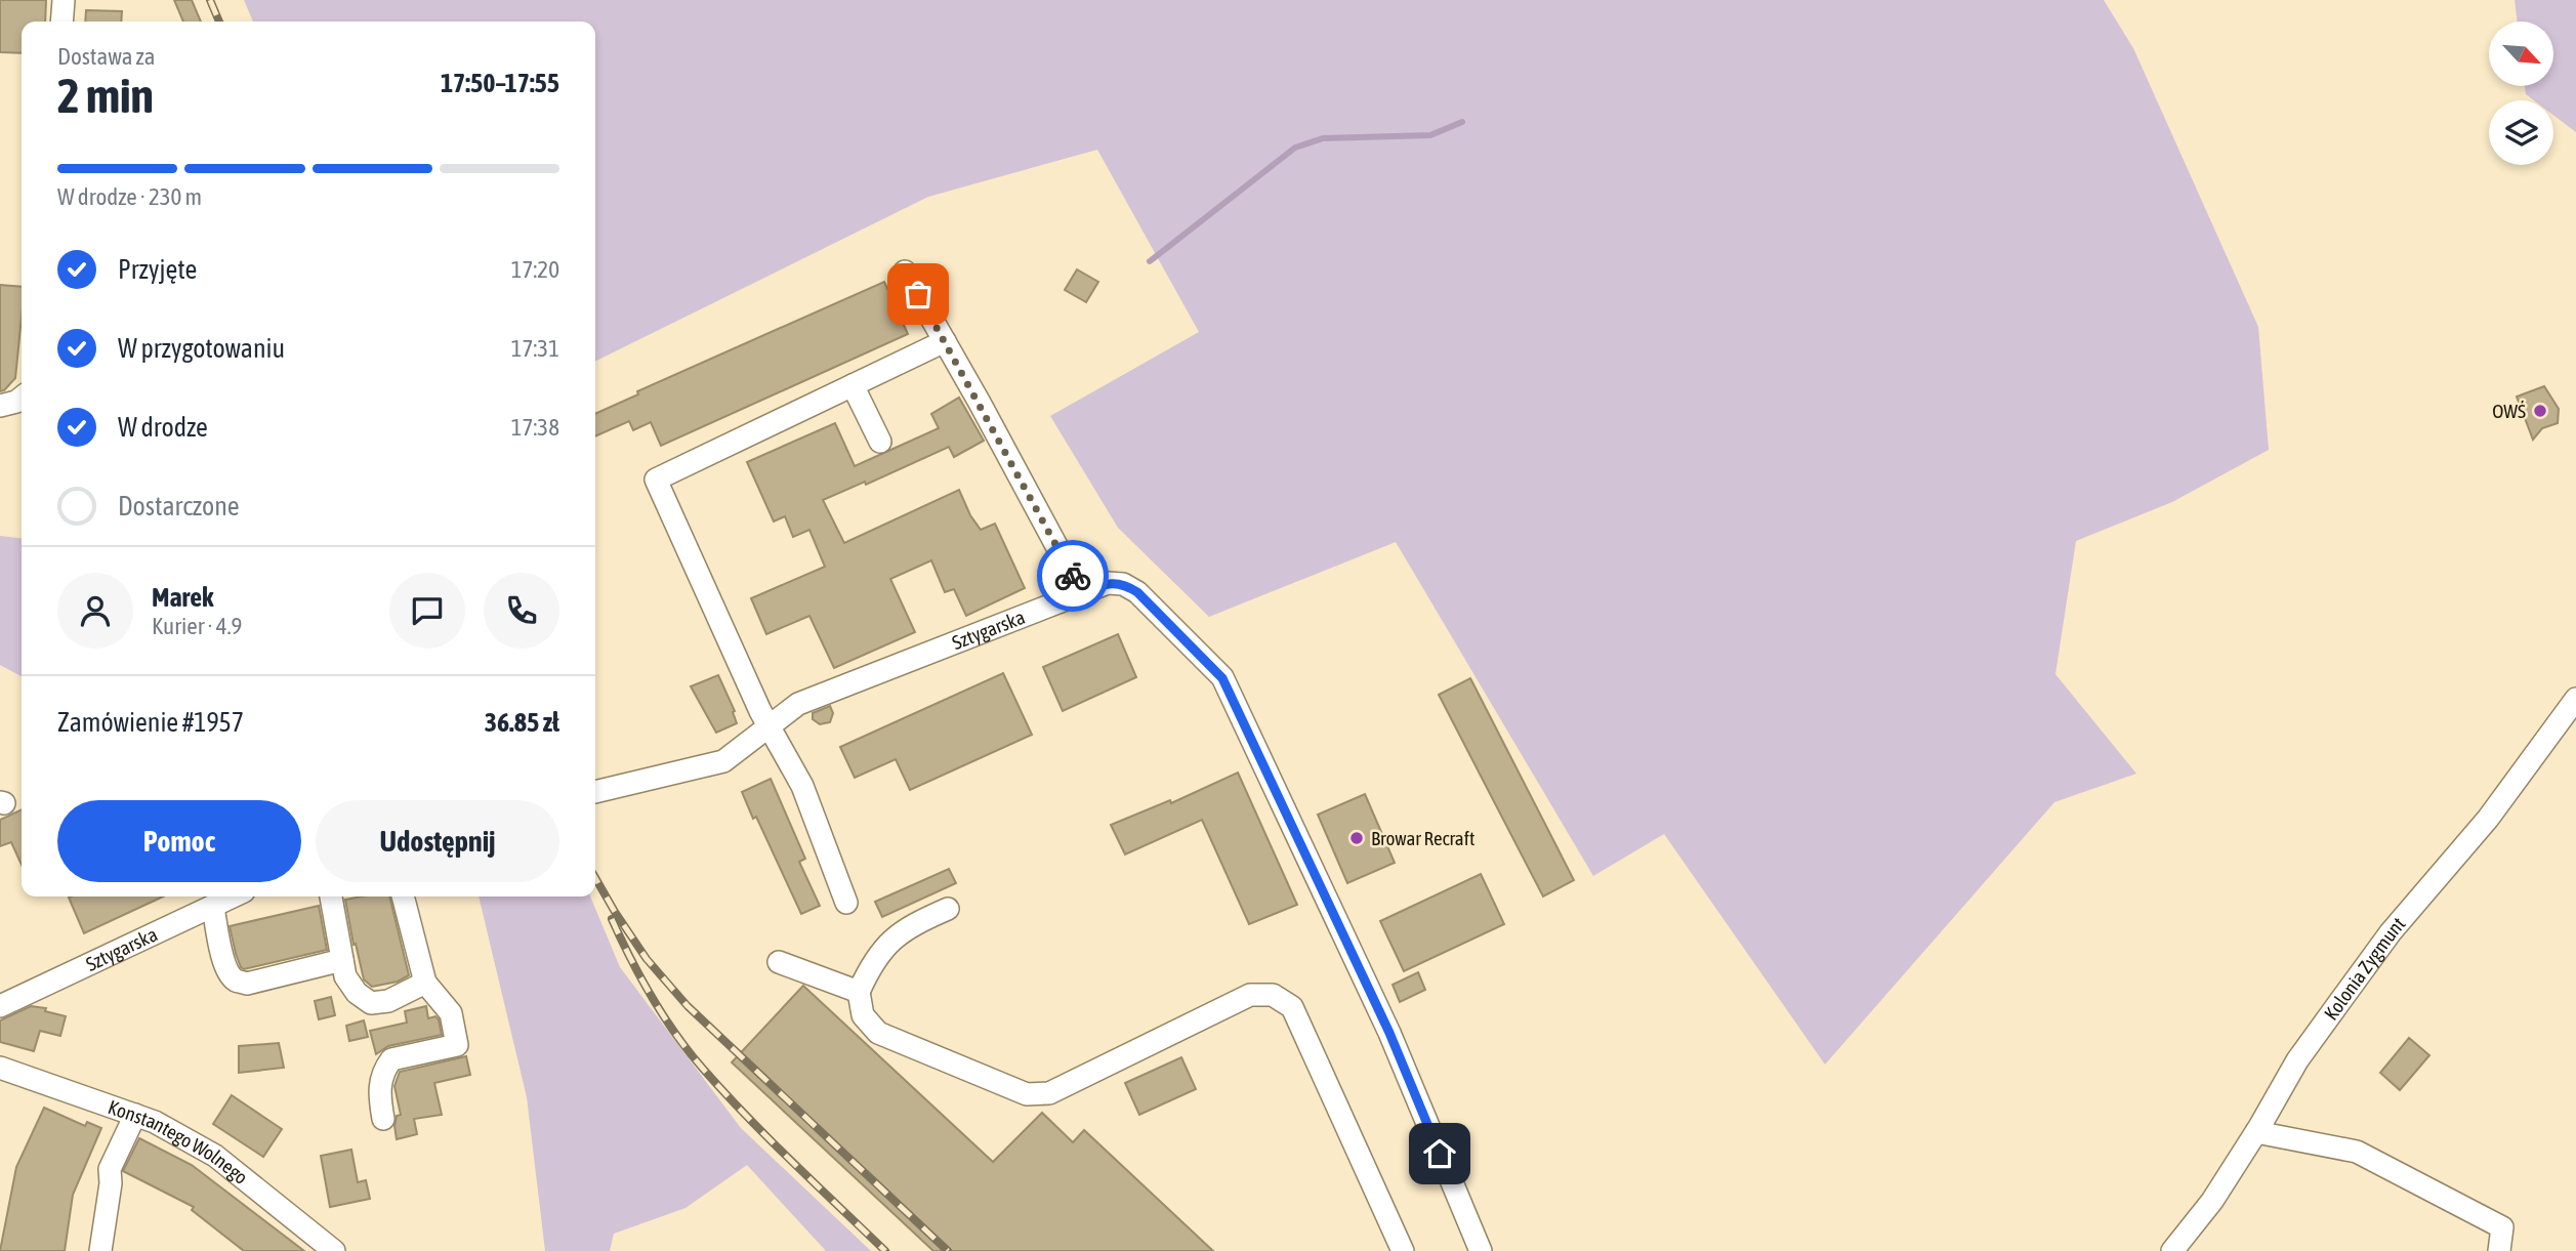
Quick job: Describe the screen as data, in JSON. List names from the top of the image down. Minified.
{"streets":{"street":["Sztygarska","Kolonia Zygmunt","Konstantego Wolnego"]},"places":["OWŚ","Browar Recraft"],"north":"bottom right","page":{"heading":["2 min","Dostawa za","17:50–17:55"],"panel":["Marek","Kurier · 4.9","Zamówienie #1957","36.85 zł"],"bar":"W drodze · 230 m","list":[["Przyjęte","17:20"],["W przygotowaniu","17:31"],["W drodze","17:38"],"Dostarczone"],"buttons":["Pomoc","Udostępnij"]}}
